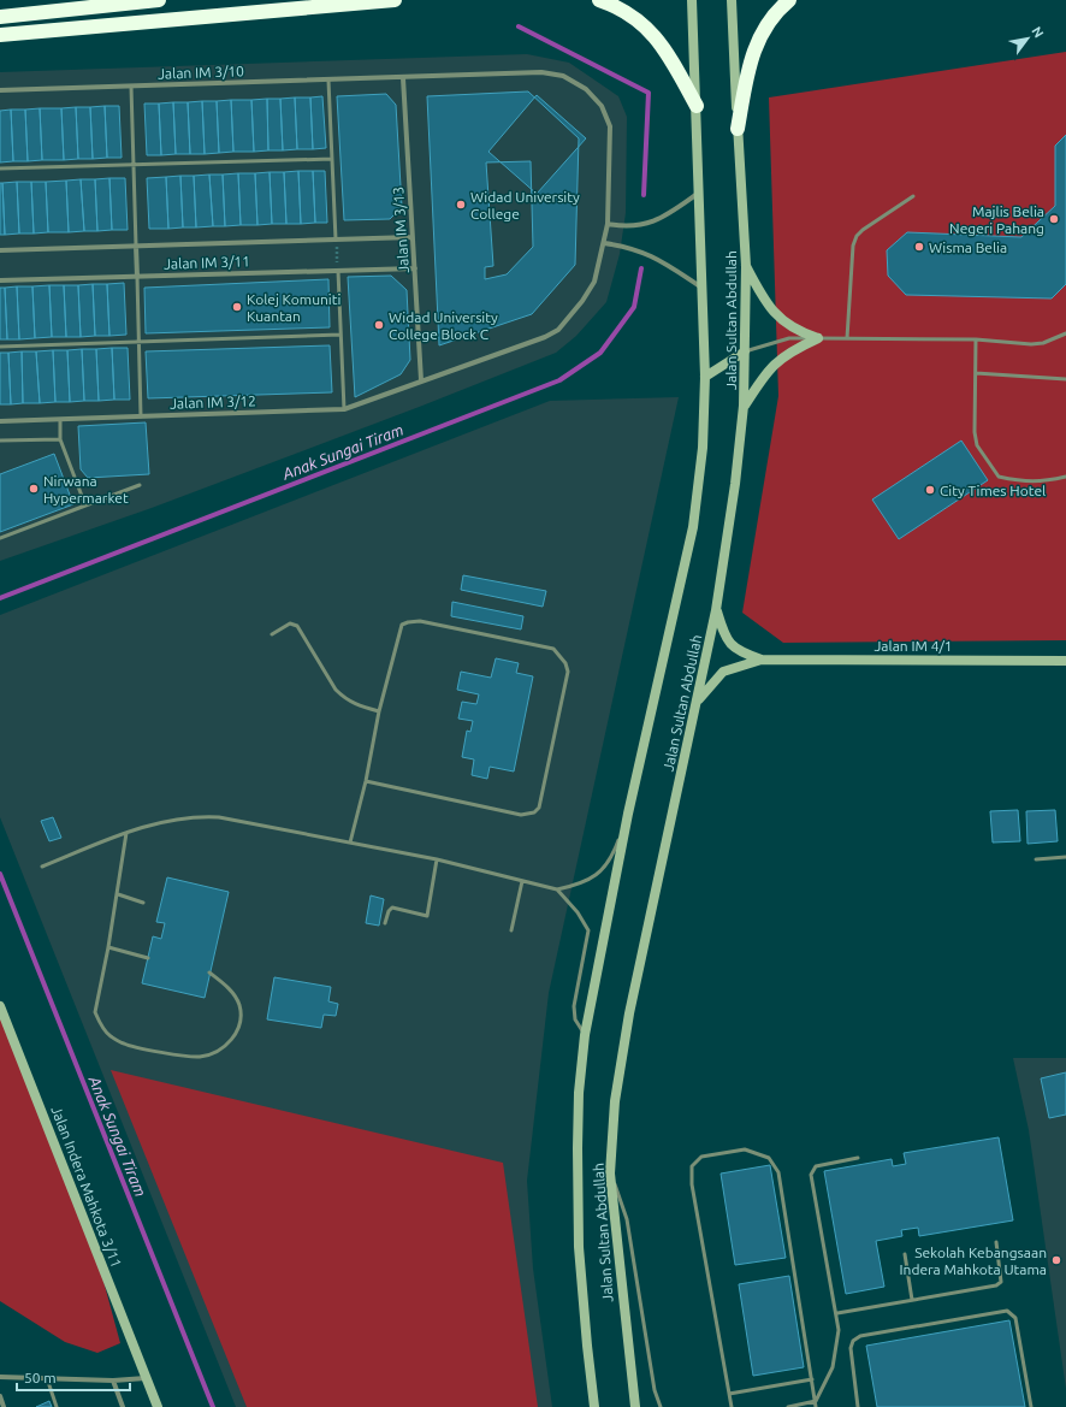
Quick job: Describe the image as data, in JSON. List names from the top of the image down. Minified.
{"streets":{"main road":["Jalan Sultan Abdullah","Jalan IM 4/1","Jalan Indera Mahkota 3/11"],"street":["Jalan IM 3/10","Jalan IM 3/13","Jalan IM 3/11","Jalan IM 3/12"]},"crossings":[["Jalan IM 3/10","Jalan IM 3/13"],["Jalan IM 3/10","Jalan IM 3/12"],["Jalan IM 3/13","Jalan IM 3/11"],["Jalan IM 3/13","Jalan IM 3/12"],["Jalan Sultan Abdullah","Jalan IM 4/1"]],"water":["Anak Sungai Tiram"],"places":["Widad University College","Majlis Belia Negeri Pahang","Wisma Belia","Kolej Komuniti Kuantan","Widad University College Block C","Nirwana Hypermarket","City Times Hotel","Sekolah Kebangsaan Indera Mahkota Utama"],"scale_bar":"50 m","north":"top right"}
